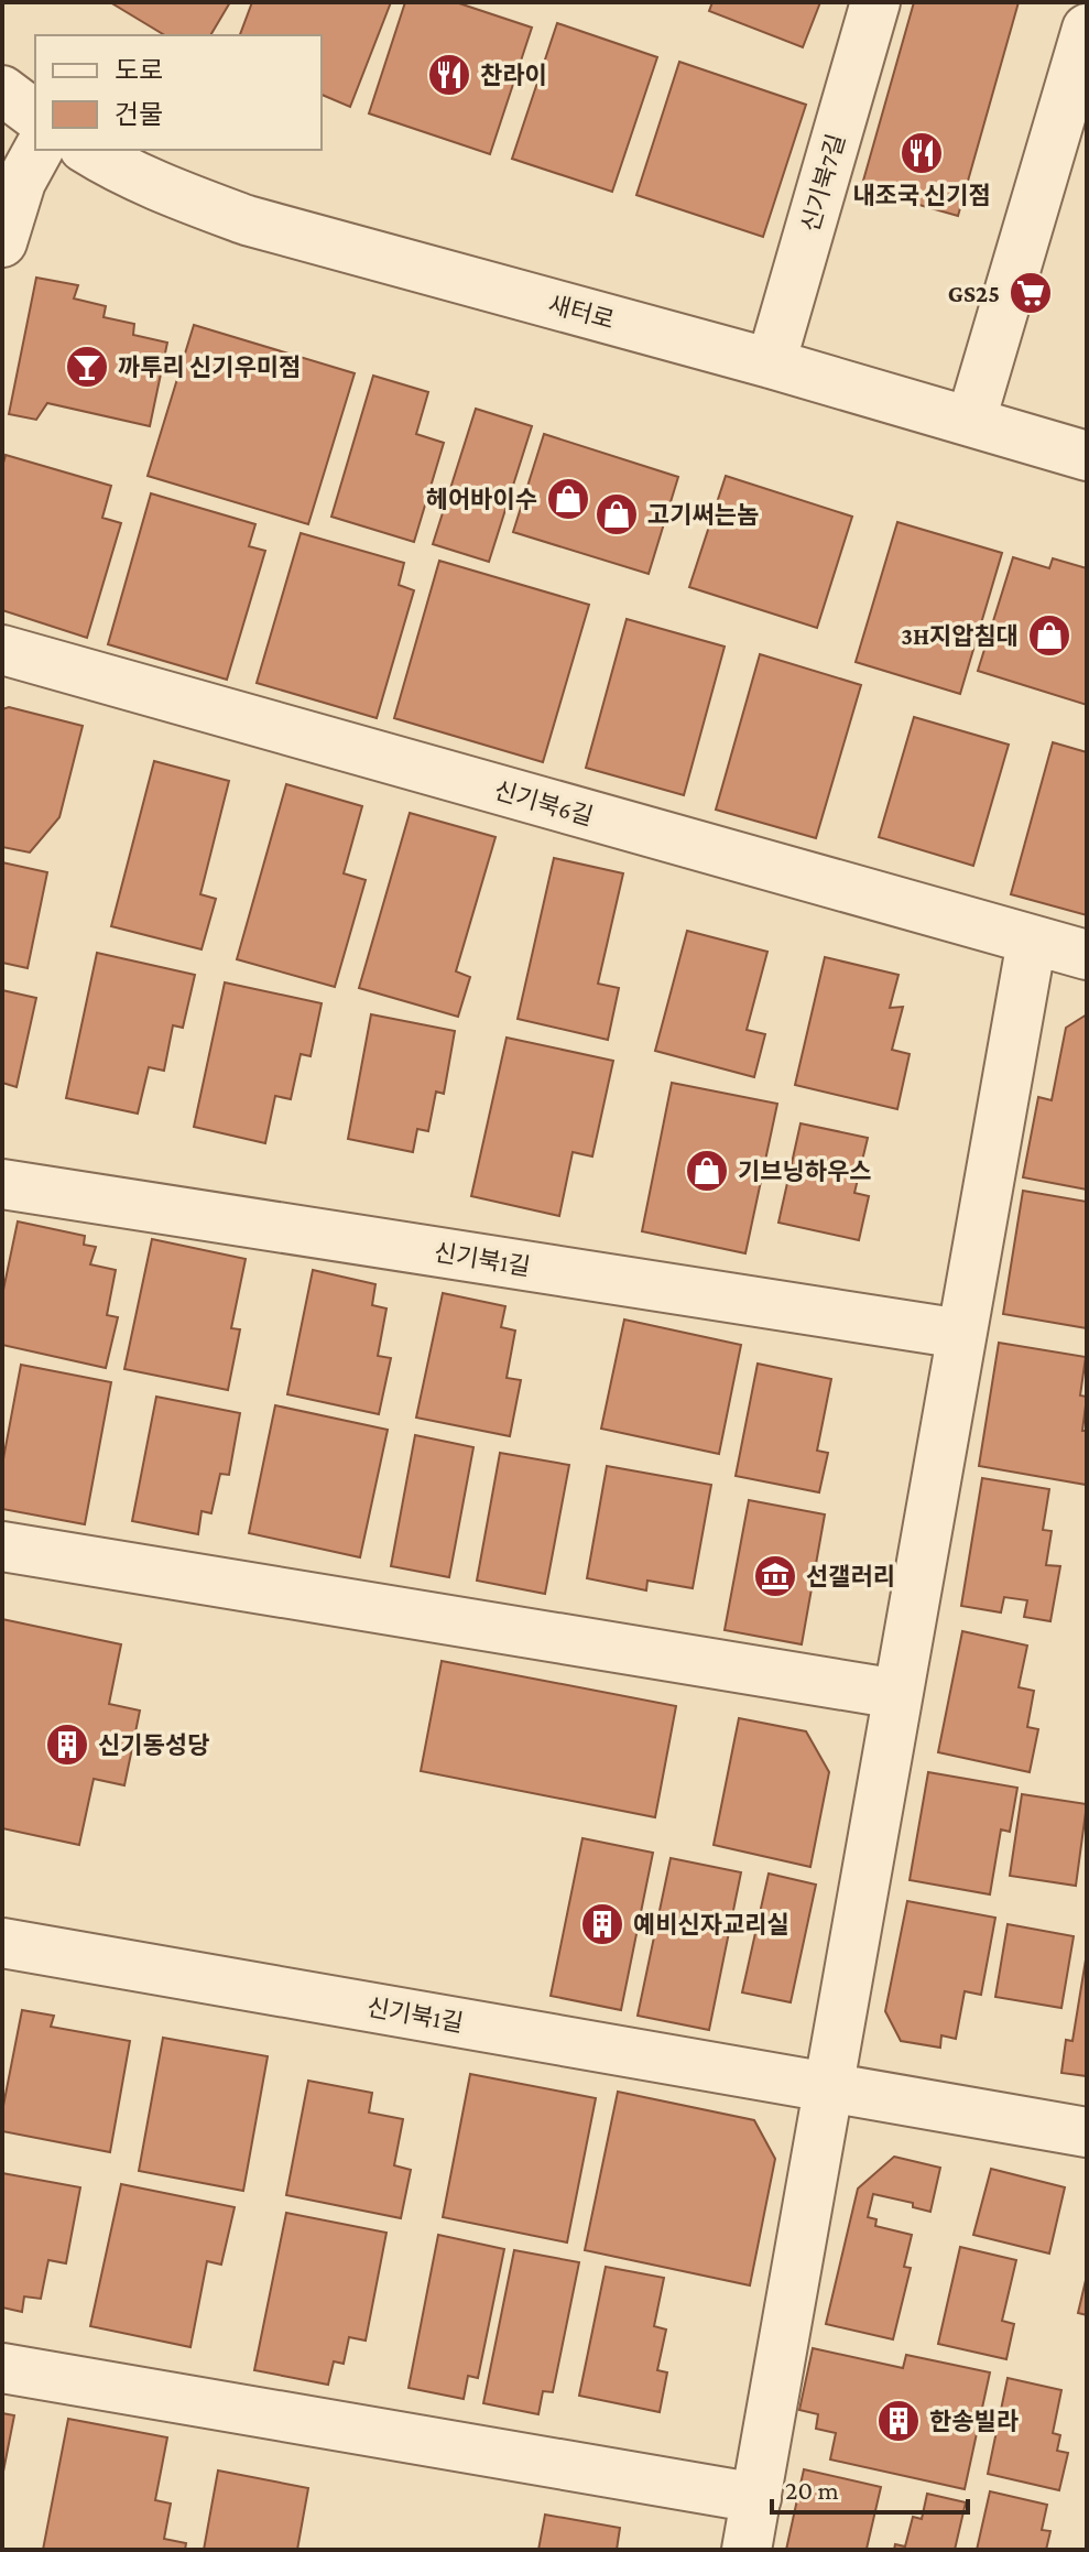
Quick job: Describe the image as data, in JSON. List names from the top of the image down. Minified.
{"streets":{"street":["신기북7길","새터로","신기북6길","신기북1길"]},"crossings":[["신기북7길","새터로"]],"places":{"restaurant":["찬라이","내조국 신기점"],"supermarket":["GS25"],"bar":["까투리 신기우미점"],"shop":["헤어바이수","고기써는놈","3H지압침대","기브닝하우스"],"museum":["선갤러리"],"building":["신기동성당","예비신자교리실","한송빌라"]},"legend":["도로","건물"],"scale_bar":"20 m"}
